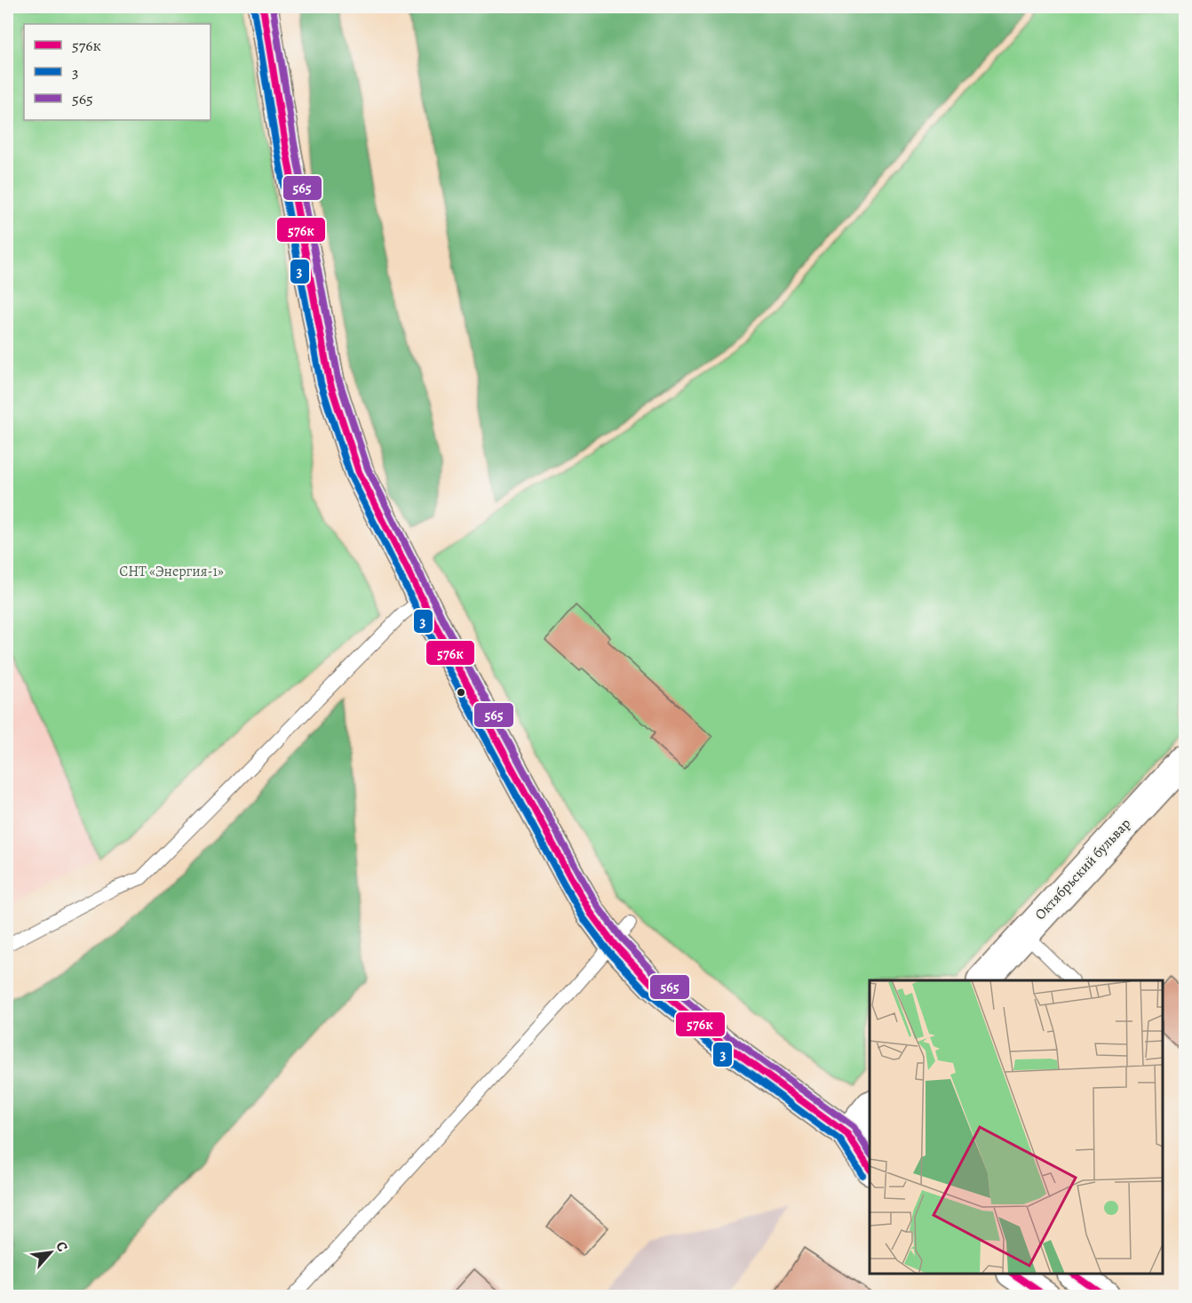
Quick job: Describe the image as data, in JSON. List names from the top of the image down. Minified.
{"streets":{"main road":["Октябрьский бульвар"]},"parks":["СНТ «Энергия-1»"],"lines":["transit line 576к","transit line 565","transit line 3"],"legend":["576к","3","565"],"north":"top right"}
